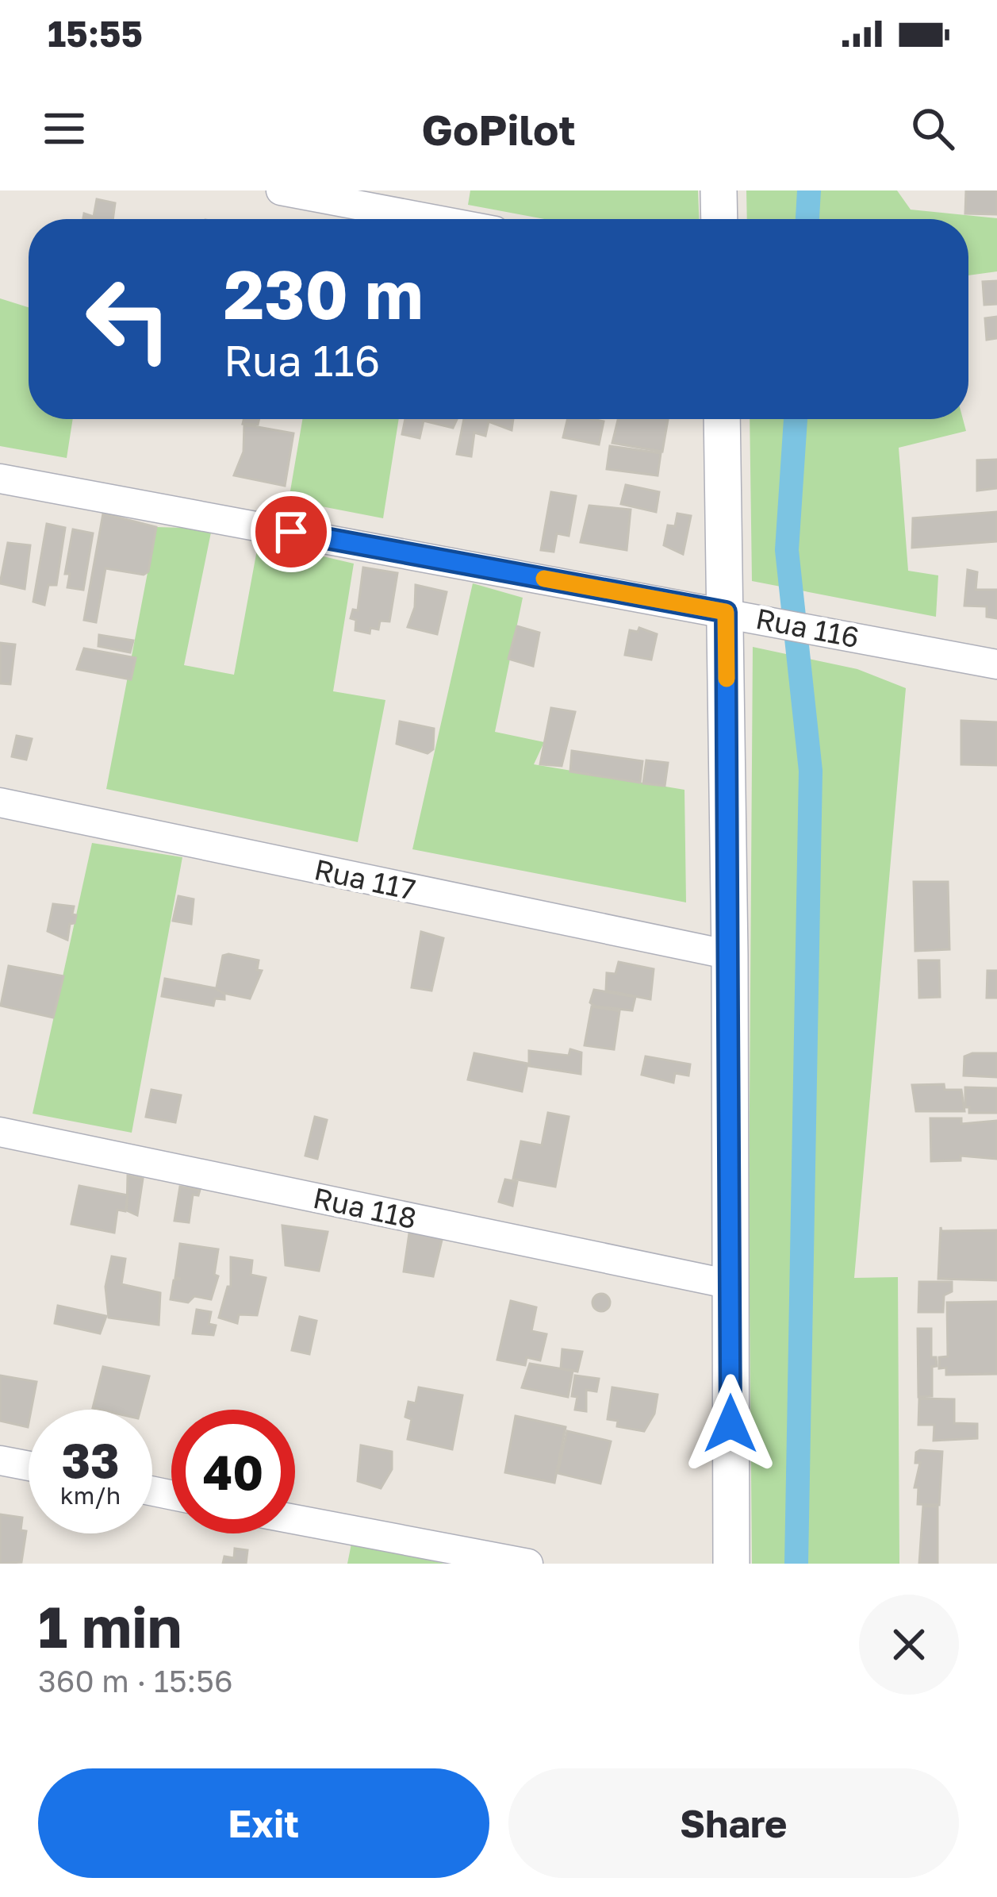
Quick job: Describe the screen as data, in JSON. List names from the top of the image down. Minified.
{"streets":{"street":["Rua 116","Rua 117","Rua 118"]},"page":{"status":"15:55","header":"GoPilot","turn":["230 m","Rua 116"],"speed":"33 km/h","limit":"40","heading":["1 min","360 m · 15:56"],"buttons":["Exit","Share"]}}
